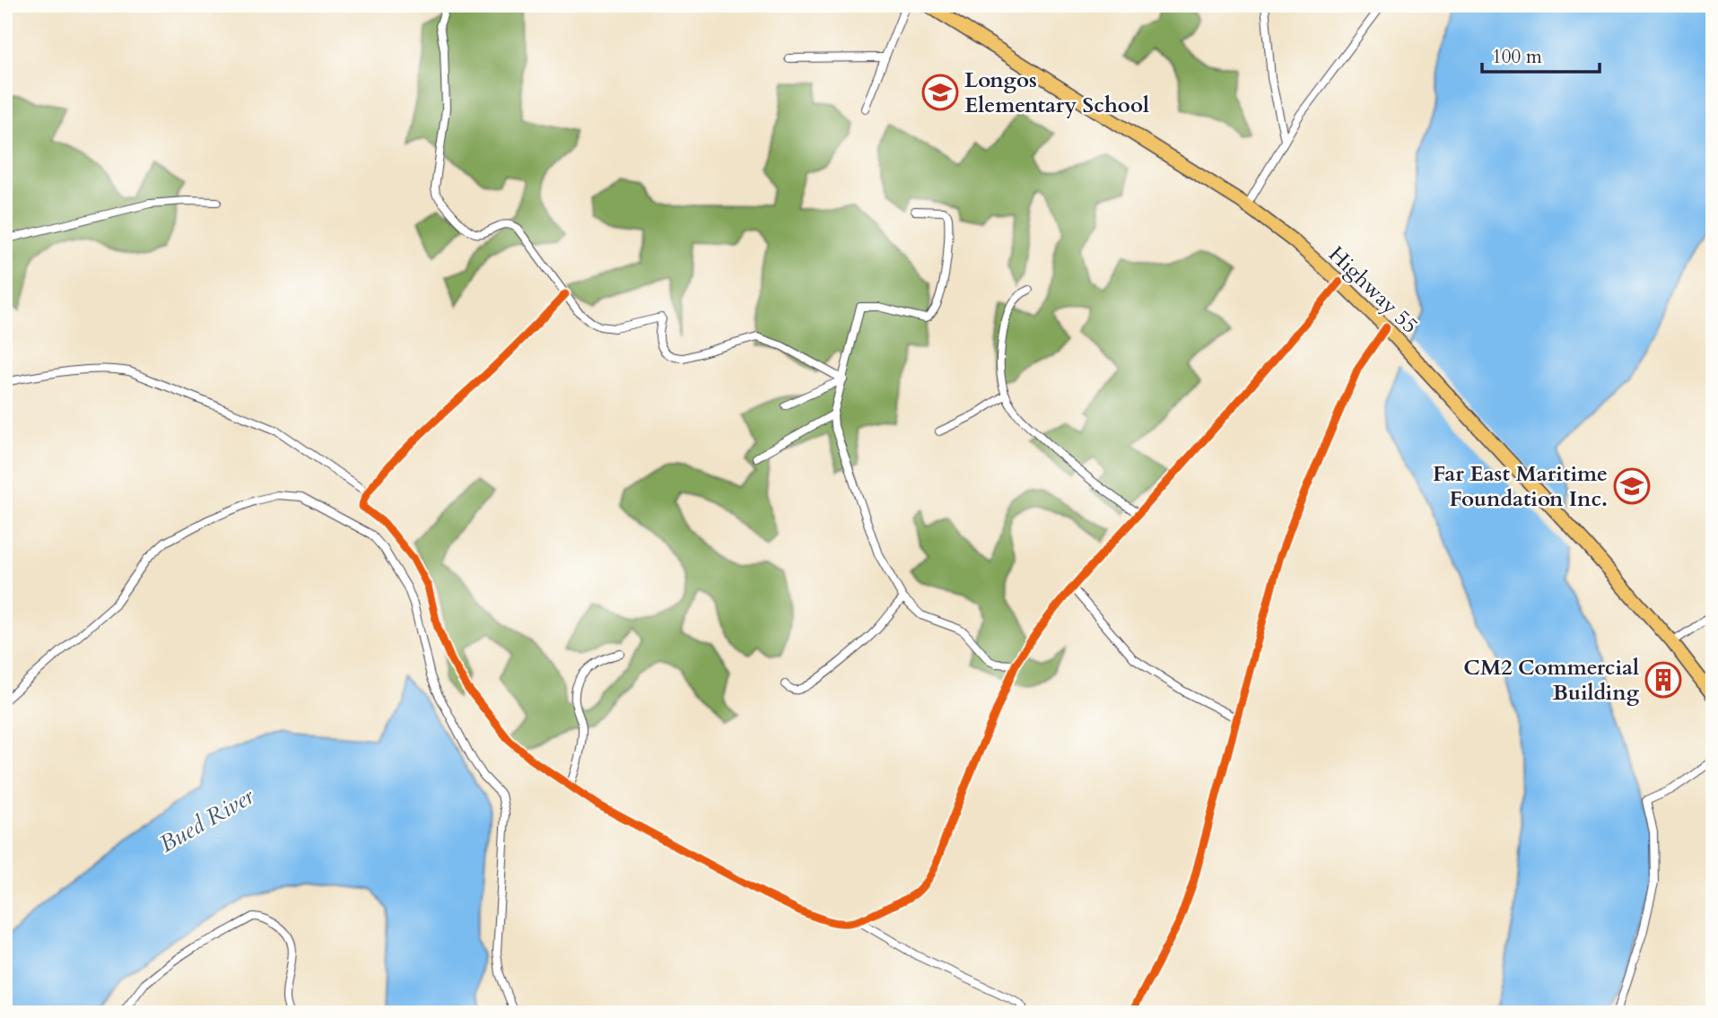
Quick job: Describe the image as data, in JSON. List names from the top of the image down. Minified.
{"streets":{"highway":["Highway 55"]},"water":["Bued River"],"places":{"school or university":["Longos Elementary School","Far East Maritime Foundation Inc."],"building":["CM2 Commercial Building"]},"scale_bar":"100 m"}
